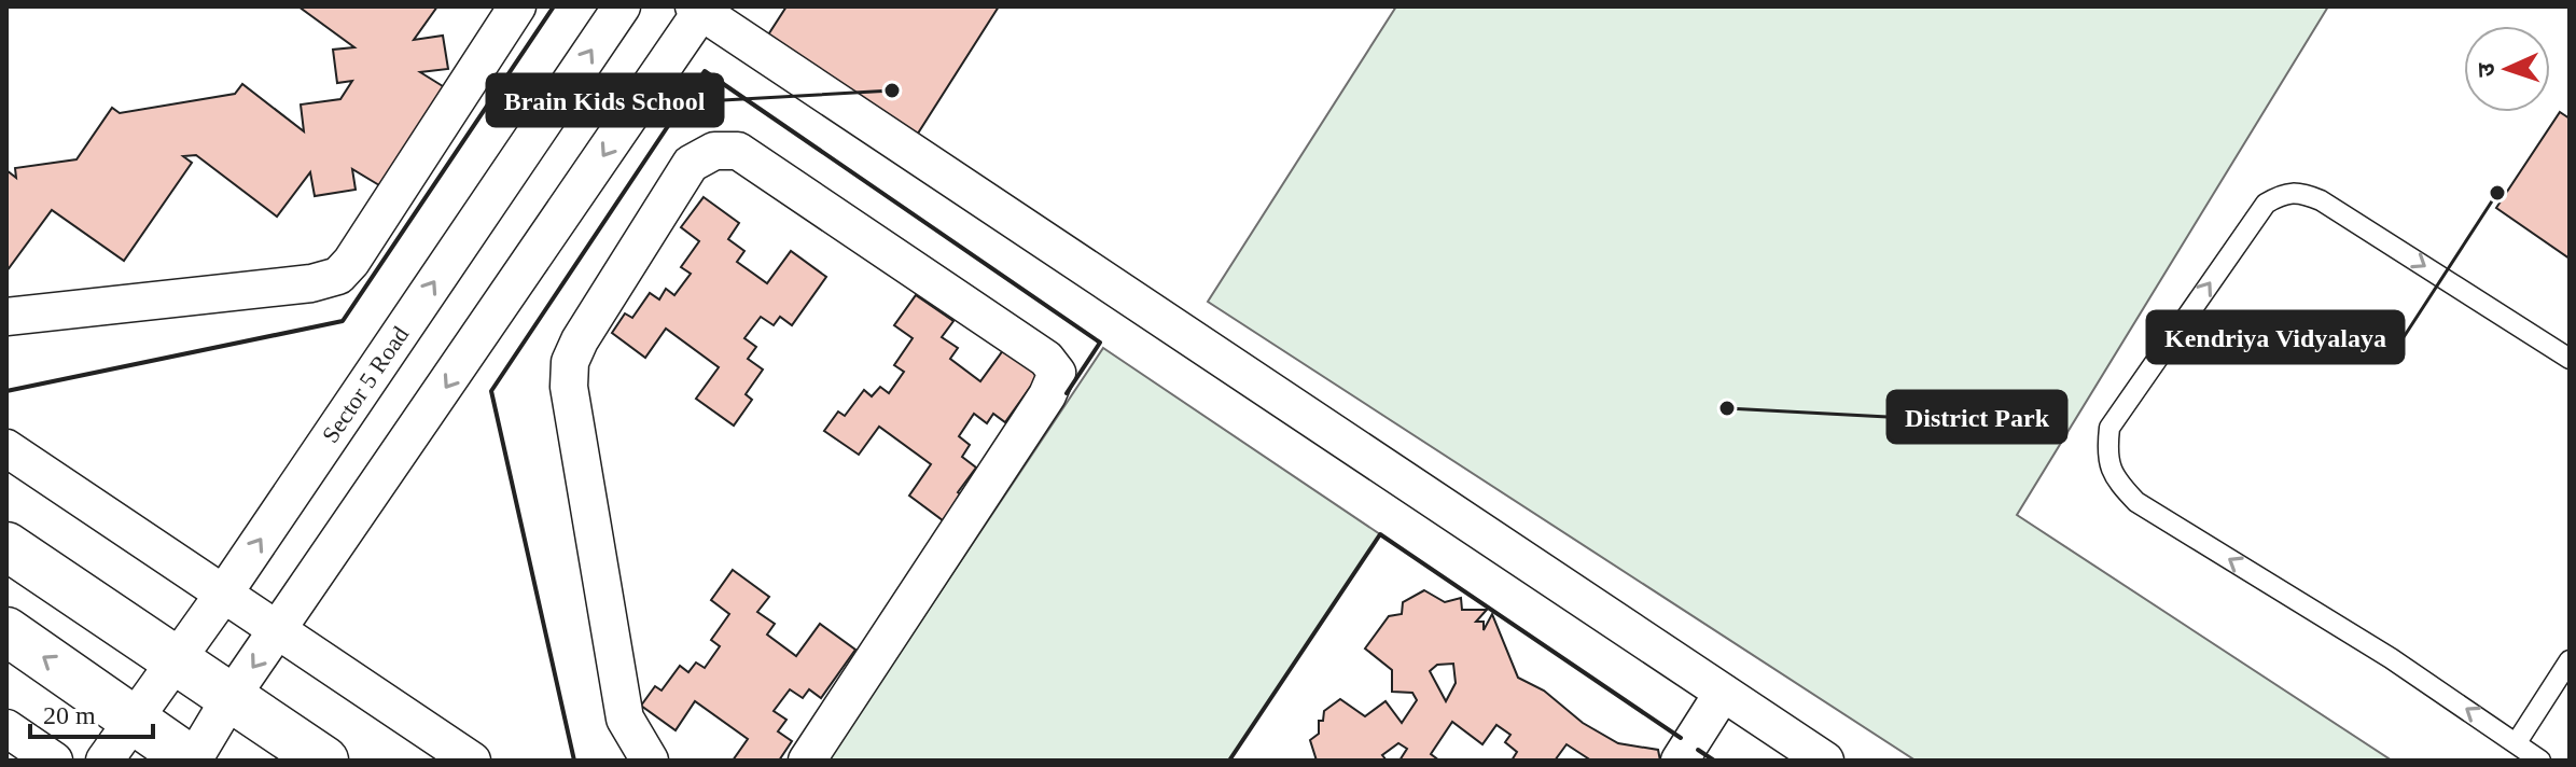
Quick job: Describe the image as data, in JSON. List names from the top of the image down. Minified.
{"streets":{"street":["Sector 5 Road"]},"places":["Brain Kids School","Kendriya Vidyalaya","District Park"],"scale_bar":"20 m","north":"left"}
